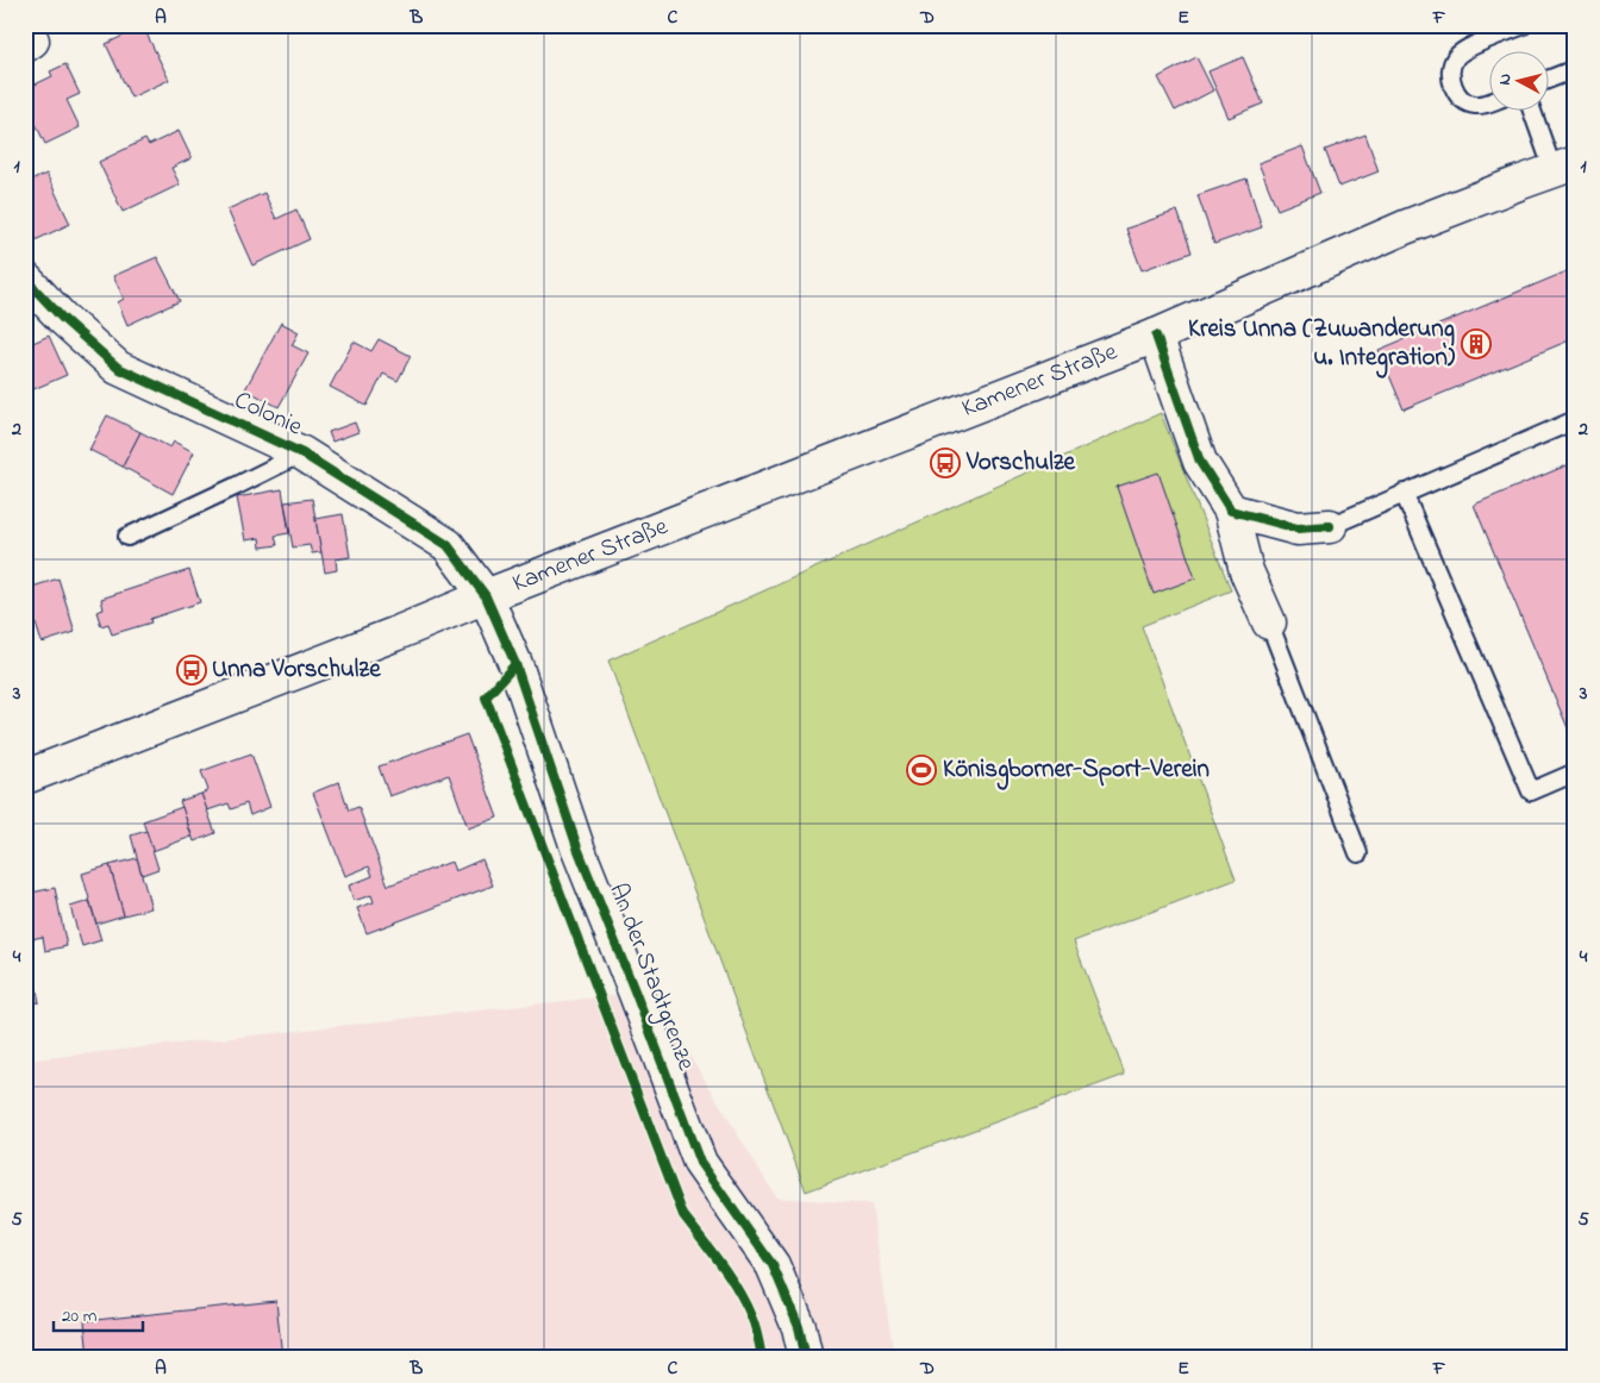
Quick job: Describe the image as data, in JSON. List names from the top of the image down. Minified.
{"streets":{"street":["Kamener Straße","Colonie","An der Stadtgrenze"]},"crossings":[["Kamener Straße","Colonie"],["Kamener Straße","An der Stadtgrenze"],["Colonie","An der Stadtgrenze"]],"places":{"building":["Kreis Unna (Zuwanderung u. Integration)"],"bus stop":["Vorschulze","Unna Vorschulze"],"sports":["Könisgborner-Sport-Verein"]},"scale_bar":"20 m","north":"left","grid":{"columns":["A","B","C","D","E","F"],"rows":["1","2","3","4","5"]}}
